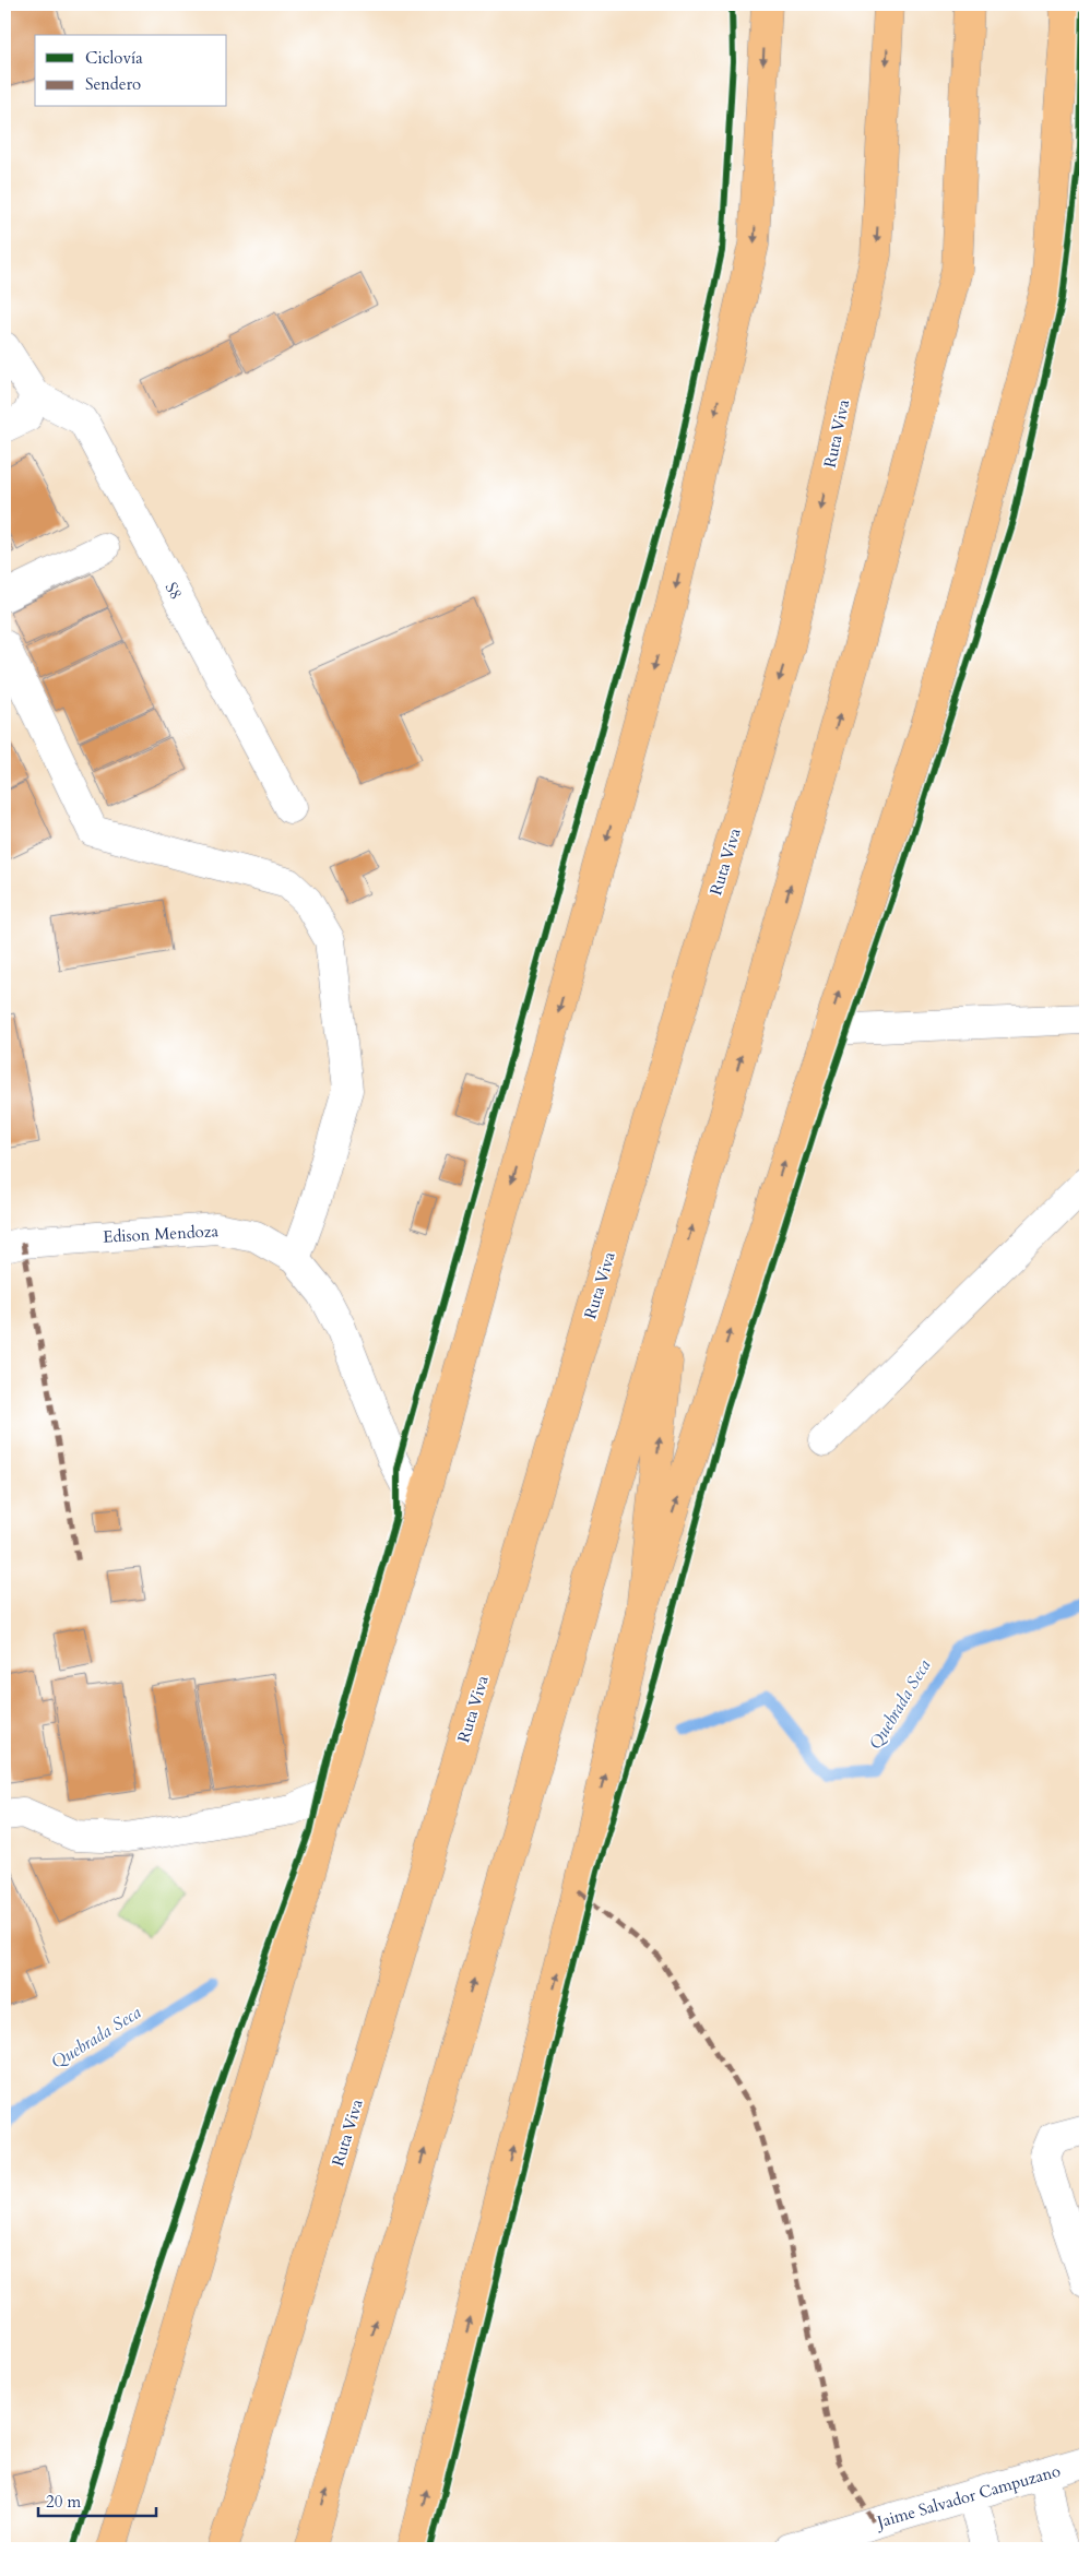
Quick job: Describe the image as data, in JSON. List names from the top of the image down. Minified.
{"streets":{"main road":["Ruta Viva"],"street":["S8","Edison Mendoza","Jaime Salvador Campuzano"]},"water":["Quebrada Seca"],"legend":["Ciclovía","Sendero"],"scale_bar":"20 m"}
